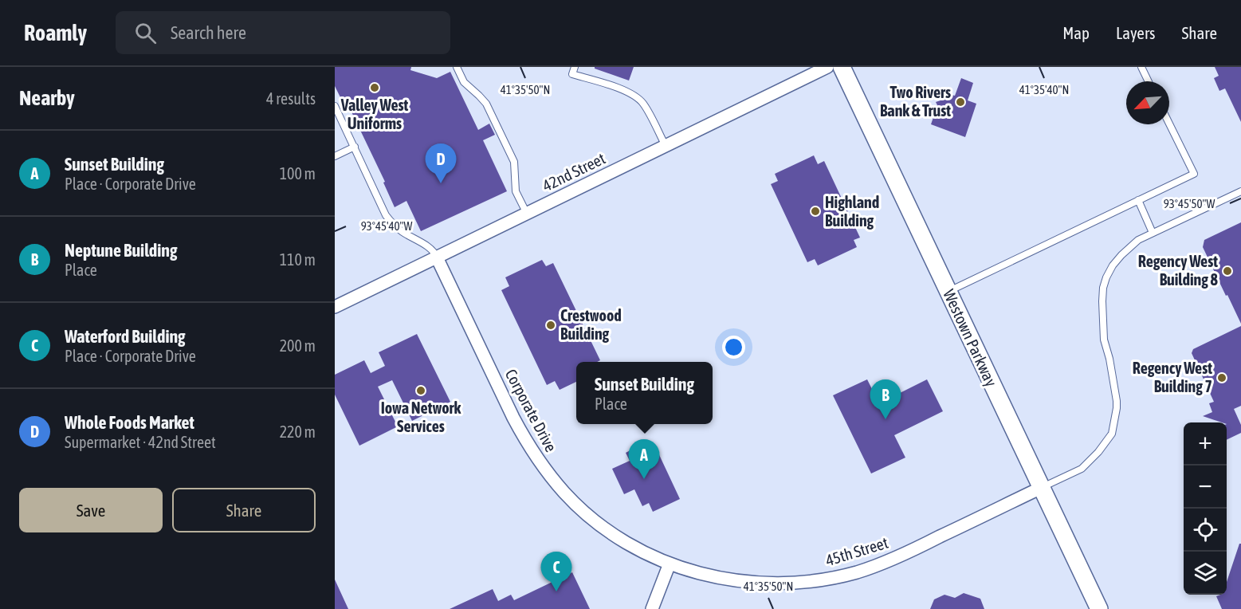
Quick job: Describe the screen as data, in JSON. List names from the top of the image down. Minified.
{"streets":{"street":["42nd Street","Westown Parkway","Corporate Drive","45th Street"]},"crossings":[["42nd Street","Corporate Drive"],["Westown Parkway","45th Street"],["Corporate Drive","45th Street"]],"places":["Valley West Uniforms","Two Rivers Bank & Trust","Highland Building","Regency West Building 8","Crestwood Building","Regency West Building 7","Iowa Network Services"],"north":"bottom left","page":{"header":"Roamly","search":"Search here","nav":["Map","Layers","Share"],"heading":["Nearby","4 results"],"list":[{"mark":"A","name":"Sunset Building","note":"Place · Corporate Drive","value":"100 m"},{"mark":"B","name":"Neptune Building","note":"Place","value":"110 m"},{"mark":"C","name":"Waterford Building","note":"Place · Corporate Drive","value":"200 m"},{"mark":"D","name":"Whole Foods Market","note":"Supermarket · 42nd Street","value":"220 m"}],"pins":["D","B","A","C"],"popup":["Sunset Building","Place"],"map_buttons":["+","−"],"buttons":["Save","Share"]},"coordinates":["41°35'50\"N","41°35'40\"N","93°45'50\"W","93°45'40\"W"]}
